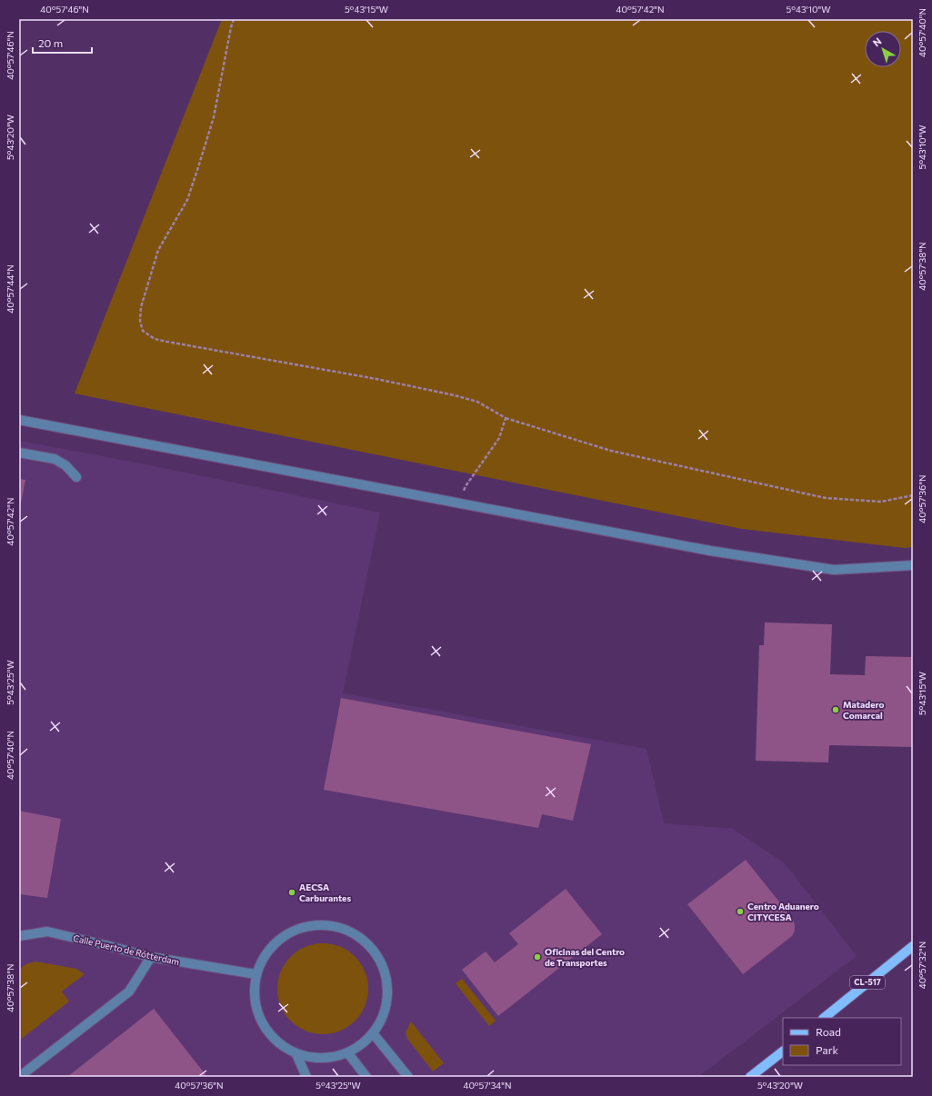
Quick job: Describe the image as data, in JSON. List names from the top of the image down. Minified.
{"streets":{"main road":["CL-517"],"street":["Calle Puerto de Rótterdam"]},"places":["Matadero Comarcal","AECSA Carburantes","Centro Aduanero CITYCESA","Oficinas del Centro de Transportes"],"legend":["Road","Park"],"scale_bar":"20 m","north":"top left","coordinates":["40°57'46\"N","5°43'15\"W","40°57'42\"N","5°43'10\"W","40°57'40\"N","5°43'20\"W","40°57'38\"N","40°57'44\"N","40°57'36\"N","5°43'25\"W","40°57'32\"N","40°57'34\"N"]}
